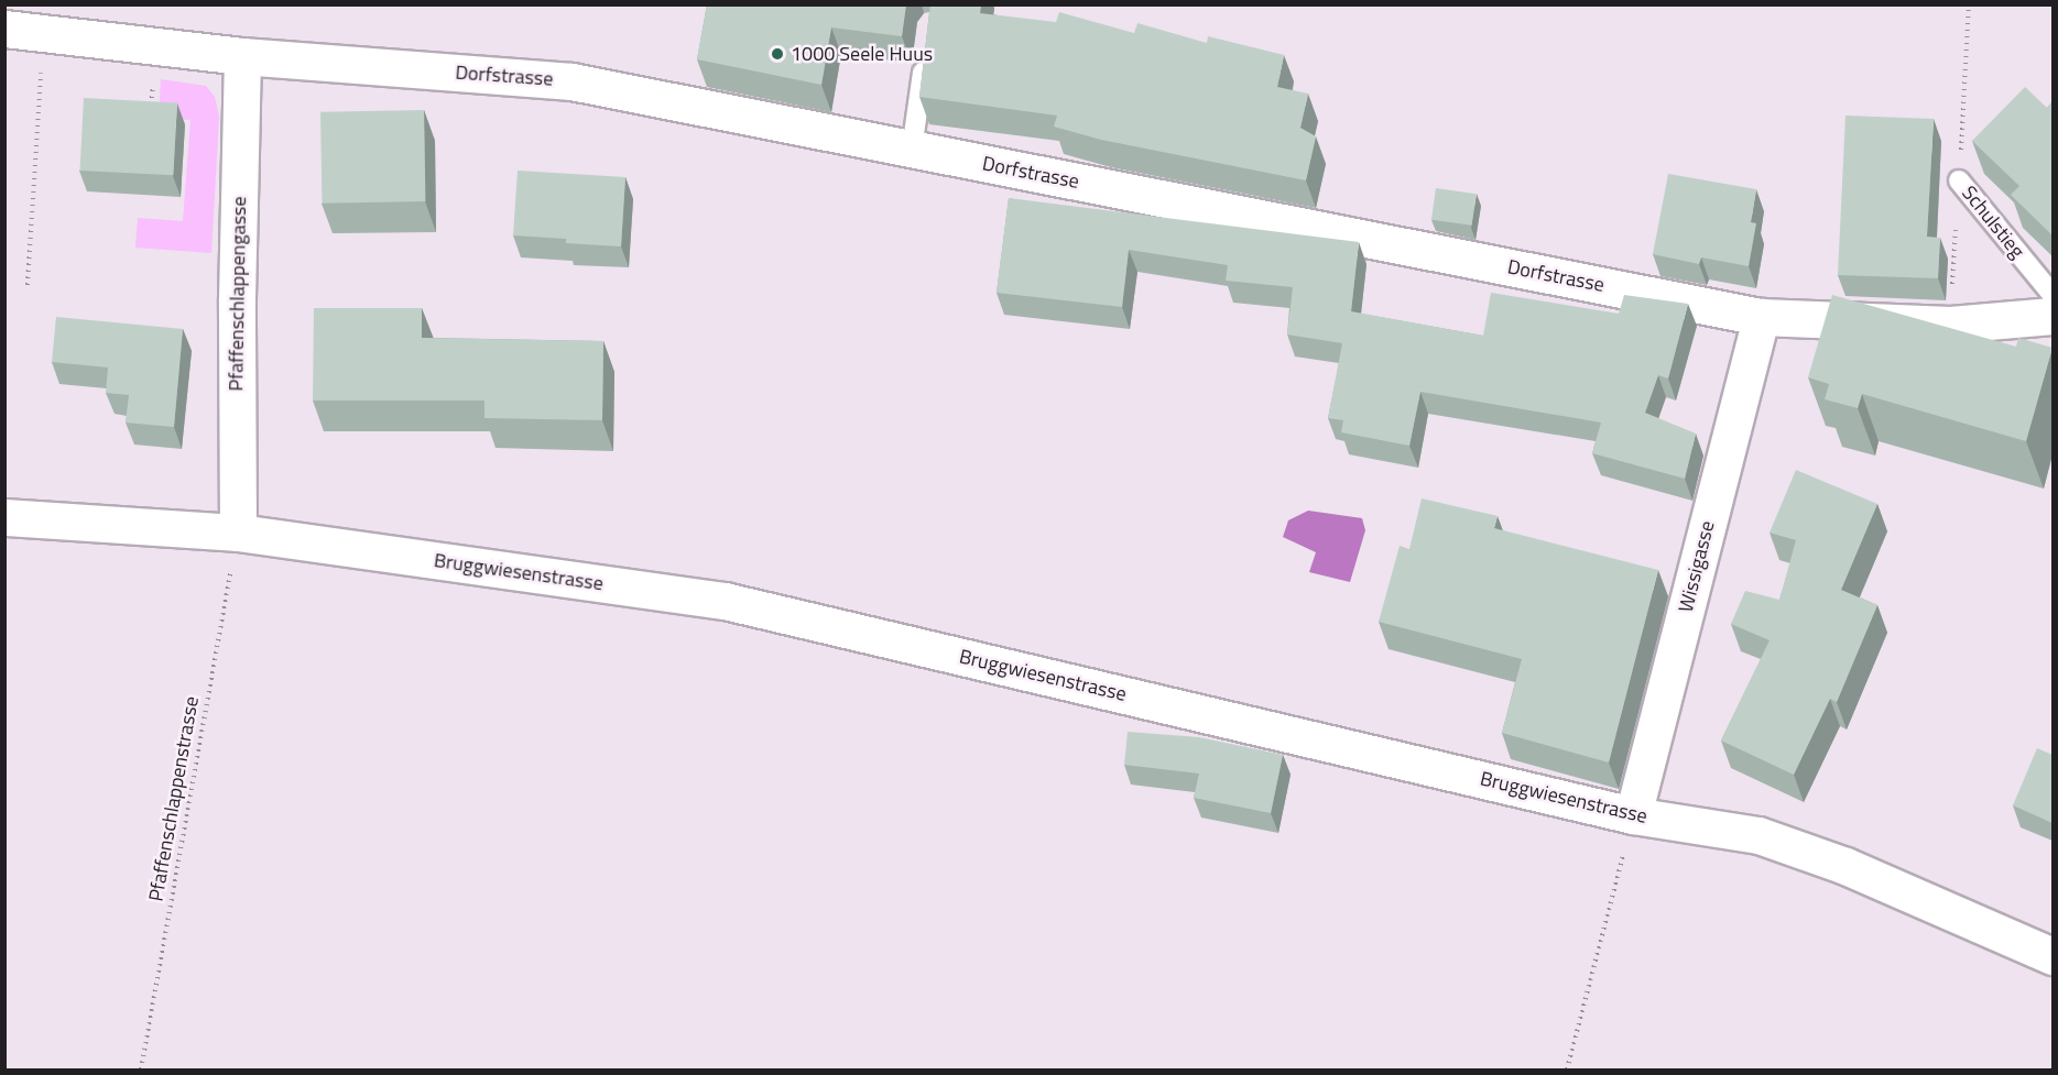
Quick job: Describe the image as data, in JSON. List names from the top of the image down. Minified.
{"streets":{"street":["Dorfstrasse","Pfaffenschlappengasse","Wissigasse","Bruggwiesenstrasse"],"lane":["Schulstieg"],"path":["Pfaffenschlappenstrasse"]},"crossings":[["Dorfstrasse","Pfaffenschlappengasse"],["Dorfstrasse","Wissigasse"],["Pfaffenschlappengasse","Bruggwiesenstrasse"],["Pfaffenschlappengasse","Pfaffenschlappenstrasse"],["Wissigasse","Bruggwiesenstrasse"],["Bruggwiesenstrasse","Pfaffenschlappenstrasse"]],"places":["1000 Seele Huus"]}
